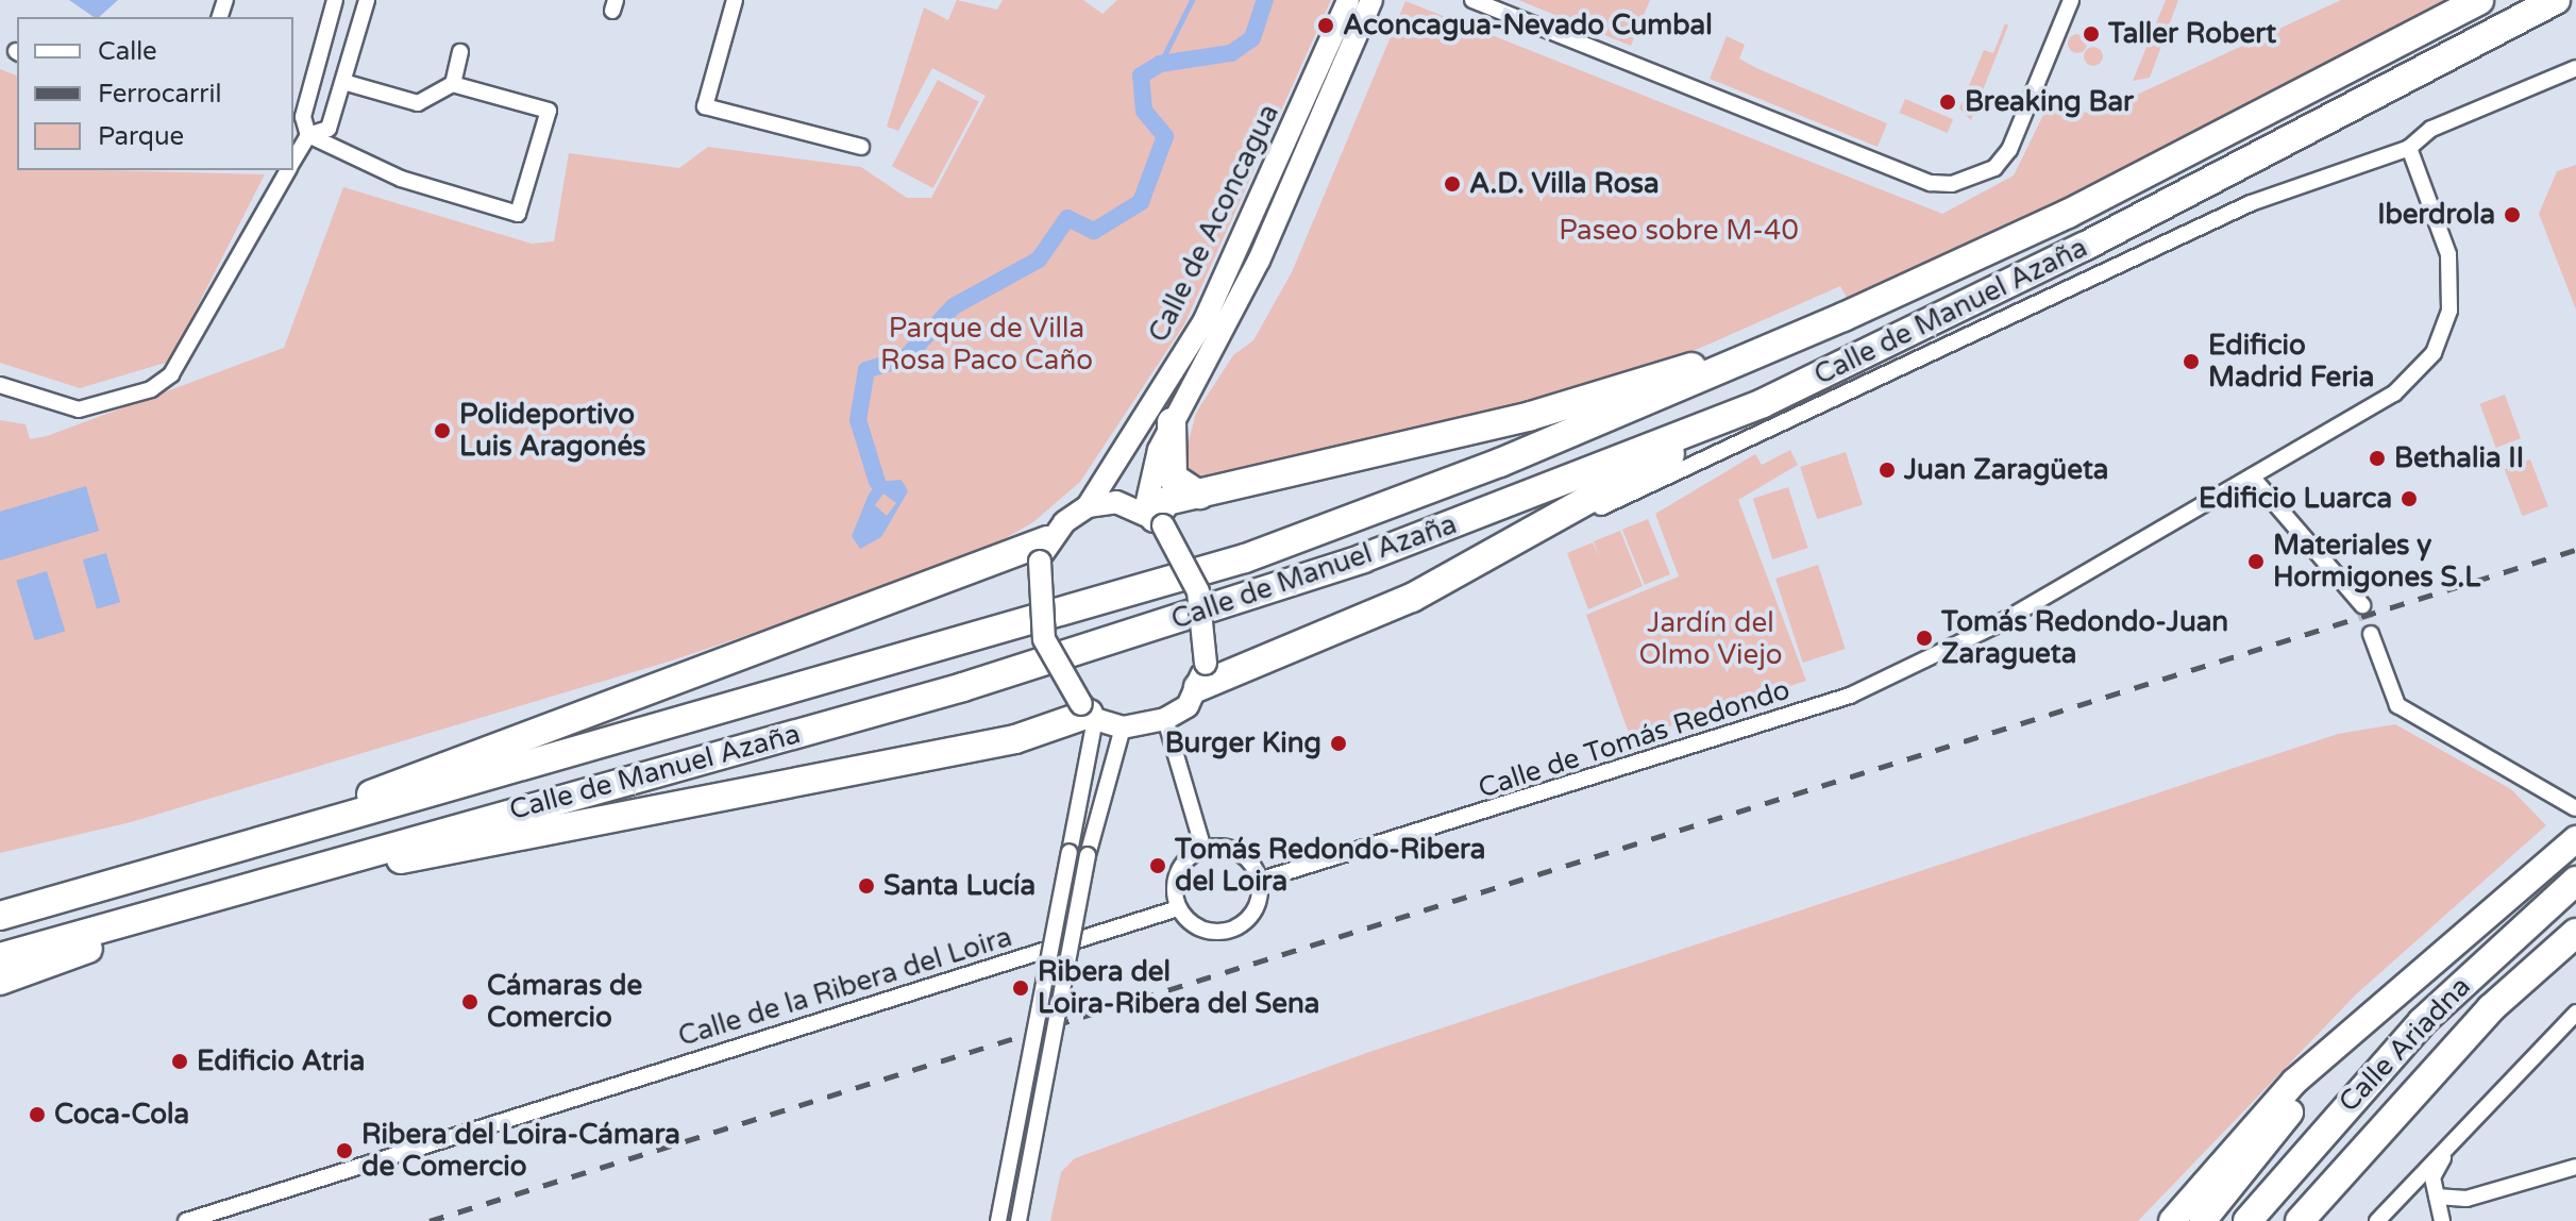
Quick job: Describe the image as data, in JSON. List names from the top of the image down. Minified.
{"streets":{"highway":["Calle de Manuel Azaña","Calle Ariadna"],"main road":["Calle de Aconcagua"],"street":["Calle de Tomás Redondo","Calle de la Ribera del Loira"]},"crossings":[["Calle de Tomás Redondo","Calle de la Ribera del Loira"]],"parks":["Paseo sobre M-40","Parque de Villa Rosa Paco Caño","Jardín del Olmo Viejo"],"places":["Aconcagua-Nevado Cumbal","Taller Robert","Breaking Bar","A.D. Villa Rosa","Iberdrola","Edificio Madrid Feria","Polideportivo Luis Aragonés","Bethalia II","Juan Zaragüeta","Edificio Luarca","Materiales y Hormigones S.L","Tomás Redondo-Juan Zaragueta","Burger King","Tomás Redondo-Ribera del Loira","Santa Lucía","Ribera del Loira-Ribera del Sena","Cámaras de Comercio","Edificio Atria","Coca-Cola","Ribera del Loira-Cámara de Comercio"],"legend":["Calle","Ferrocarril","Parque"]}
